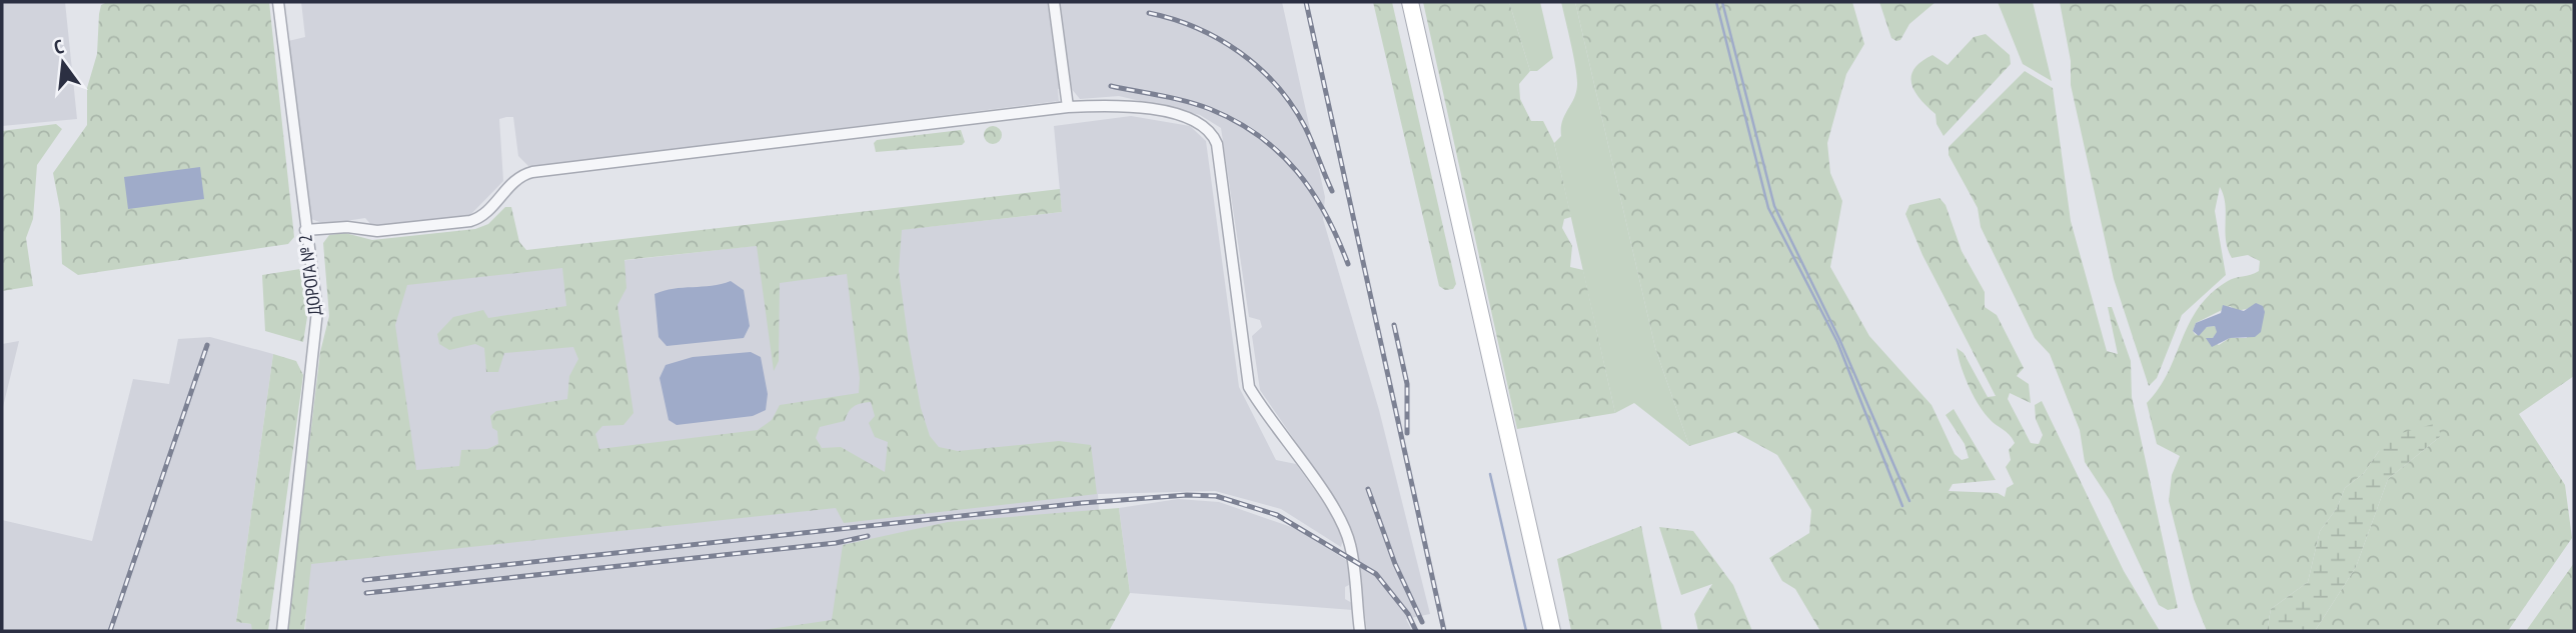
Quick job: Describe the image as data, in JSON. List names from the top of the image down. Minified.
{"streets":{"street":["ДОРОГА № 2"]},"north":"top"}
